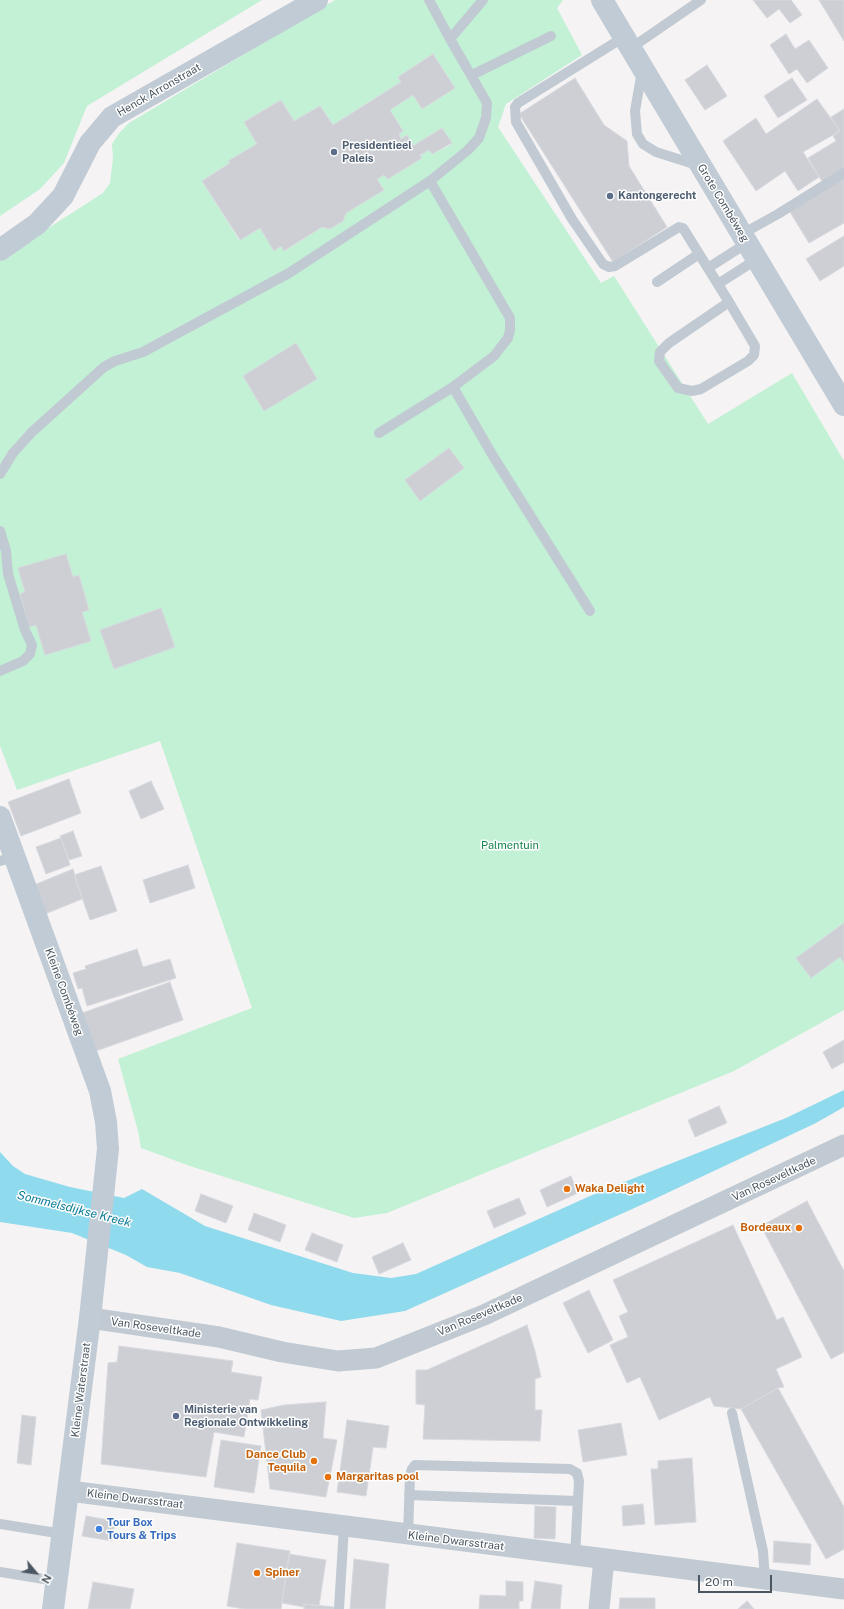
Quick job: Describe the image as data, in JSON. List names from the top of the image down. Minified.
{"streets":{"main road":["Henck Arronstraat","Grote Combéweg","Kleine Combéweg","Kleine Waterstraat"],"street":["Van Roseveltkade","Kleine Dwarsstraat"]},"crossings":[["Kleine Combéweg","Kleine Waterstraat"],["Van Roseveltkade","Kleine Waterstraat"],["Kleine Waterstraat","Kleine Dwarsstraat"]],"water":["Sommelsdijkse Kreek"],"parks":["Palmentuin"],"places":["Presidentieel Paleis","Kantongerecht","Waka Delight","Bordeaux","Ministerie van Regionale Ontwikkeling","Dance Club Tequila","Margaritas pool","Tour Box Tours & Trips","Spiner"],"scale_bar":"20 m","north":"bottom right"}
